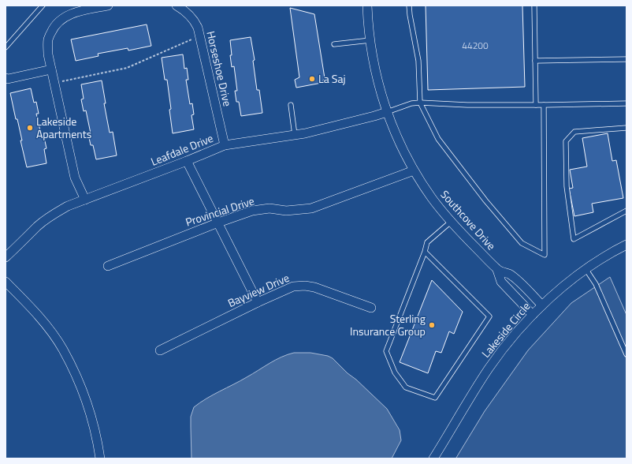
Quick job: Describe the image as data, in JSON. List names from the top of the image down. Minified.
{"streets":{"street":["Horseshoe Drive","Leafdale Drive","Provincial Drive","Southcove Drive","Bayview Drive","Lakeside Circle"]},"crossings":[["Horseshoe Drive","Leafdale Drive"],["Leafdale Drive","Southcove Drive"],["Provincial Drive","Southcove Drive"],["Southcove Drive","Lakeside Circle"]],"places":["La Saj","Lakeside Apartments","Sterling Insurance Group"],"house_numbers":["44200"]}
